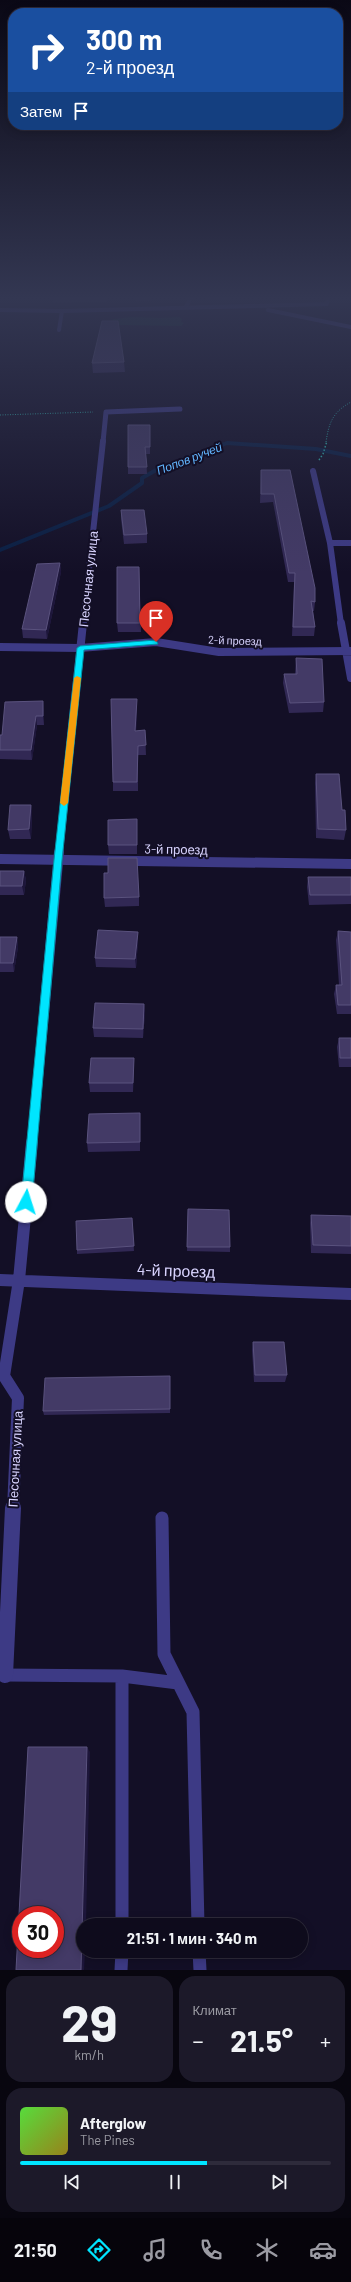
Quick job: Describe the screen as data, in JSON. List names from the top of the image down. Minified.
{"streets":{"street":["Песочная улица","2-й проезд","3-й проезд","4-й проезд"]},"crossings":[["Песочная улица","2-й проезд"],["Песочная улица","3-й проезд"],["Песочная улица","4-й проезд"]],"water":["Попов ручей"],"page":{"turn":["300 m","2-й проезд"],"then":"Затем","limit":"30","trip":"21:51 · 1 мин · 340 m","tile":[["29","km/h"],"Климат"],"heat":["−","21.5°","+"],"song":["Afterglow","The Pines"],"tabs":"21:50"}}
